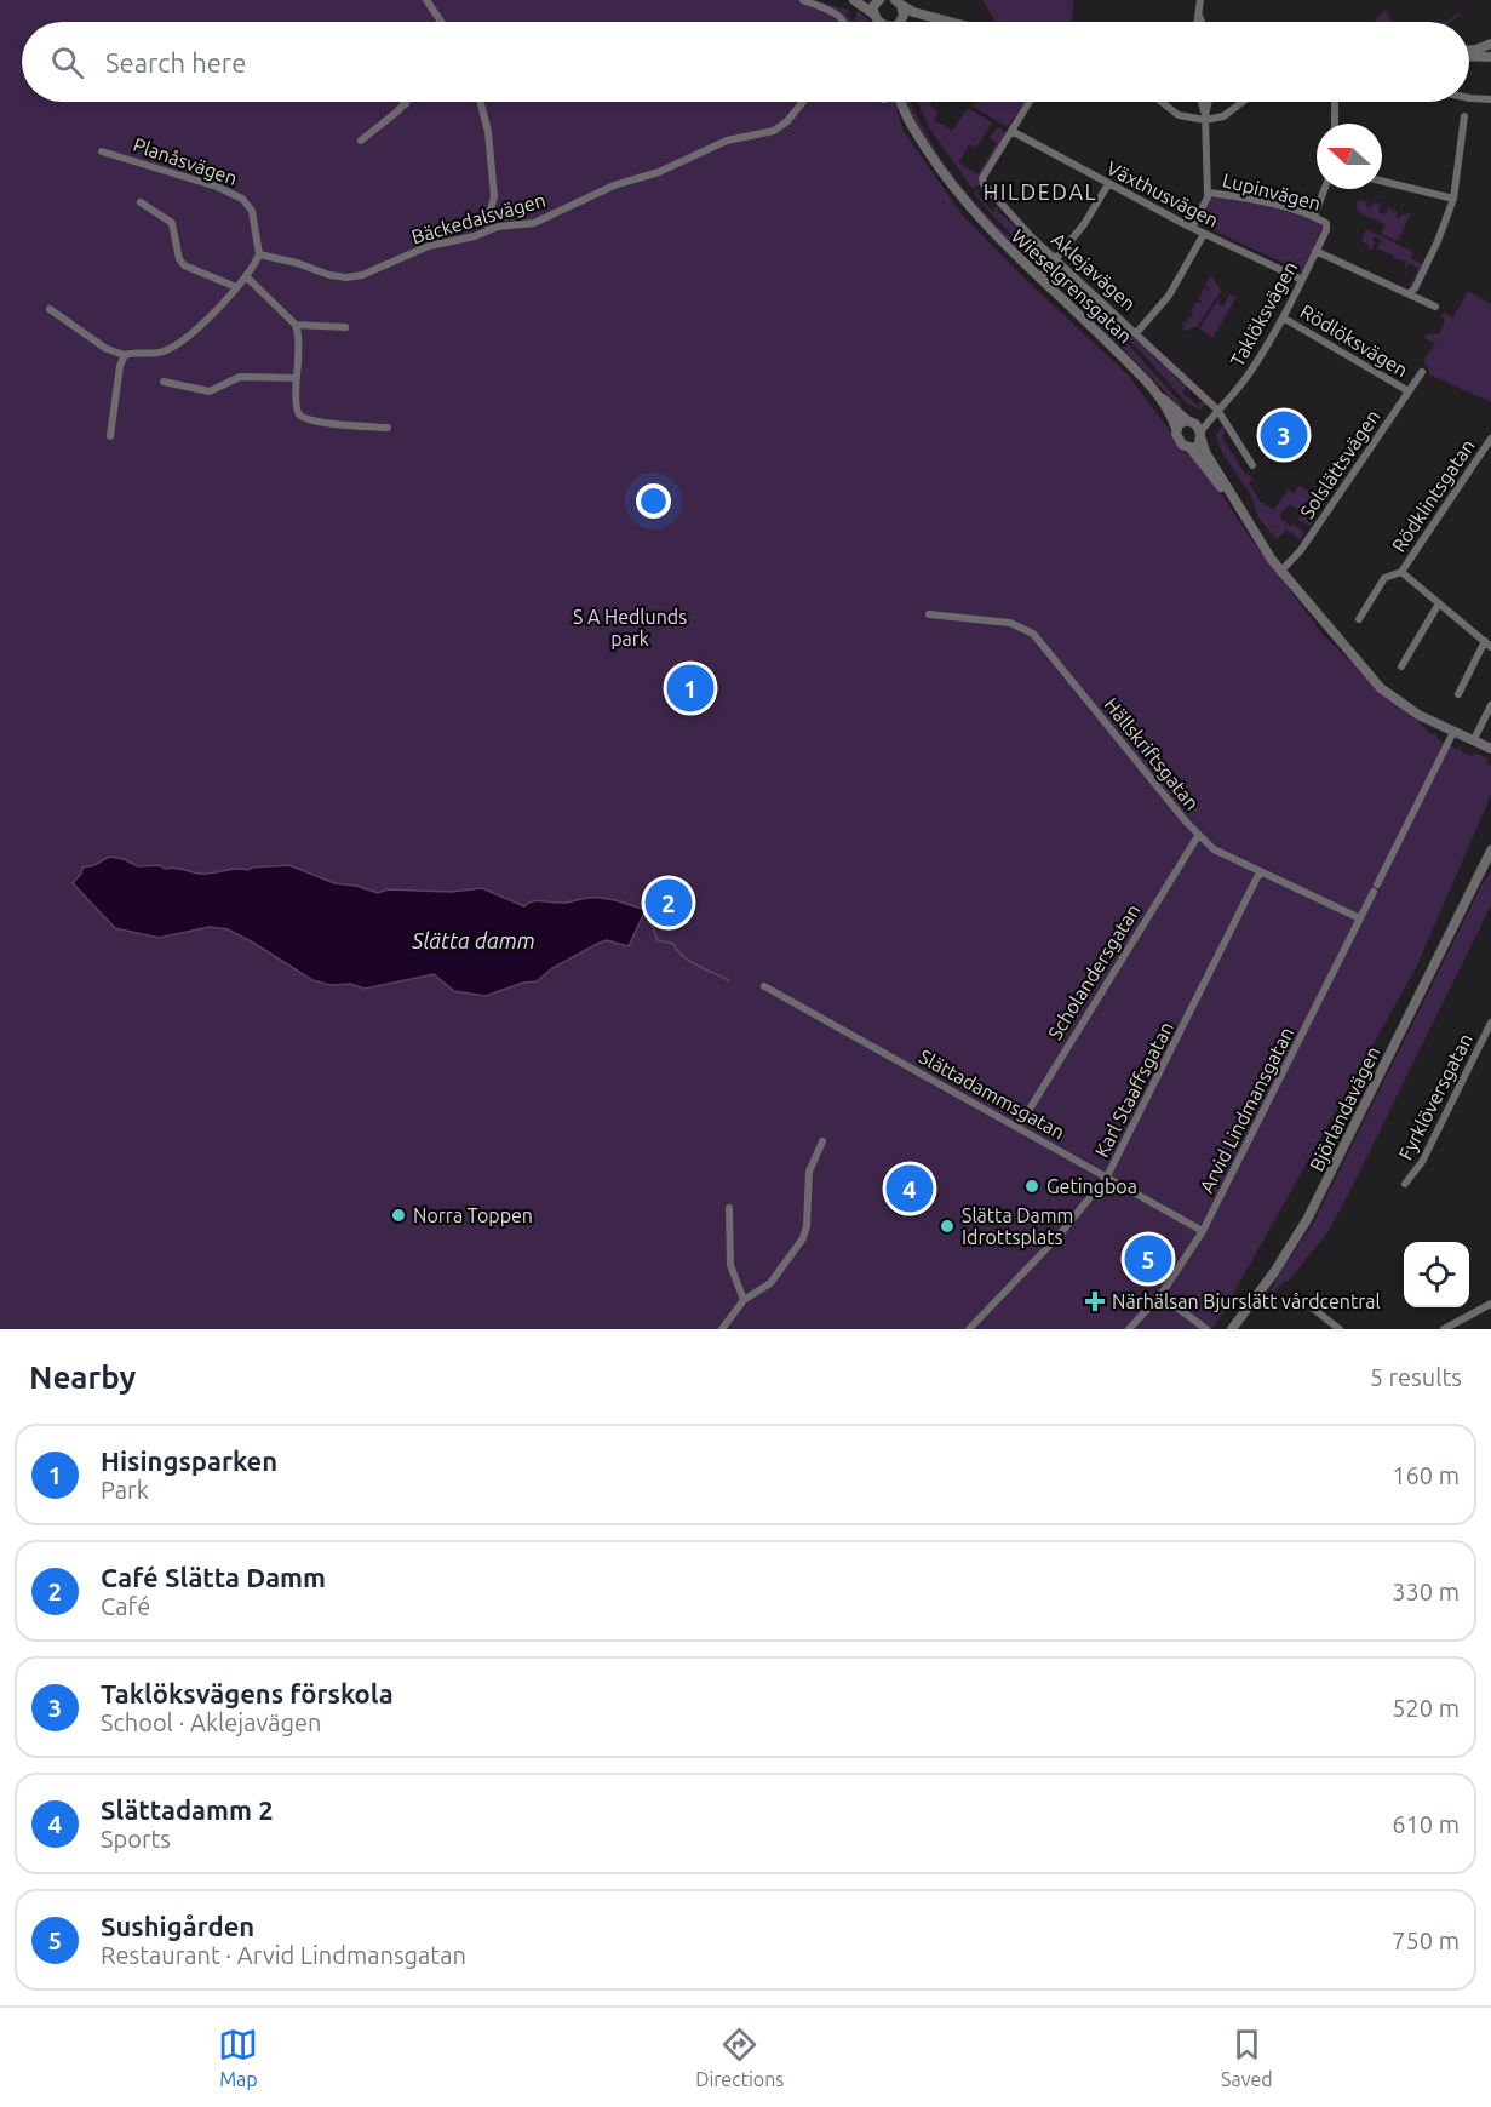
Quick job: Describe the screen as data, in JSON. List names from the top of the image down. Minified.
{"streets":{"street":["Planåsvägen","Lupinvägen","Växthusvägen","Bäckedalsvägen","Aklejavägen","Wieselgrensgatan","Taklöksvägen","Rödlöksvägen","Solslättsvägen","Rödklintsgatan","Hällskriftsgatan","Scholandersgatan","Karl Staaffsgatan","Slättadammsgatan","Fyrklöversgatan","Björlandavägen","Arvid Lindmansgatan"]},"crossings":[["Planåsvägen","Bäckedalsvägen"],["Lupinvägen","Taklöksvägen"],["Växthusvägen","Aklejavägen"],["Växthusvägen","Taklöksvägen"],["Aklejavägen","Taklöksvägen"],["Wieselgrensgatan","Taklöksvägen"],["Wieselgrensgatan","Solslättsvägen"],["Wieselgrensgatan","Arvid Lindmansgatan"],["Taklöksvägen","Rödlöksvägen"],["Rödlöksvägen","Solslättsvägen"],["Hällskriftsgatan","Scholandersgatan"],["Hällskriftsgatan","Karl Staaffsgatan"],["Hällskriftsgatan","Arvid Lindmansgatan"],["Scholandersgatan","Slättadammsgatan"],["Karl Staaffsgatan","Slättadammsgatan"],["Slättadammsgatan","Arvid Lindmansgatan"]],"districts":["HILDEDAL"],"water":["Slätta damm"],"parks":["S A Hedlunds park"],"places":{"other":["Getingboa","Norra Toppen","Slätta Damm Idrottsplats"],"health":["Närhälsan Bjurslätt vårdcentral"]},"north":"left","page":{"search":"Search here","pins":["3","1","2","4","5"],"heading":["Nearby","5 results"],"list":[{"mark":"1","name":"Hisingsparken","note":"Park","value":"160 m"},{"mark":"2","name":"Café Slätta Damm","note":"Café","value":"330 m"},{"mark":"3","name":"Taklöksvägens förskola","note":"School · Aklejavägen","value":"520 m"},{"mark":"4","name":"Slättadamm 2","note":"Sports","value":"610 m"},{"mark":"5","name":"Sushigården","note":"Restaurant · Arvid Lindmansgatan","value":"750 m"}],"nav":["Map","Directions","Saved"]}}
